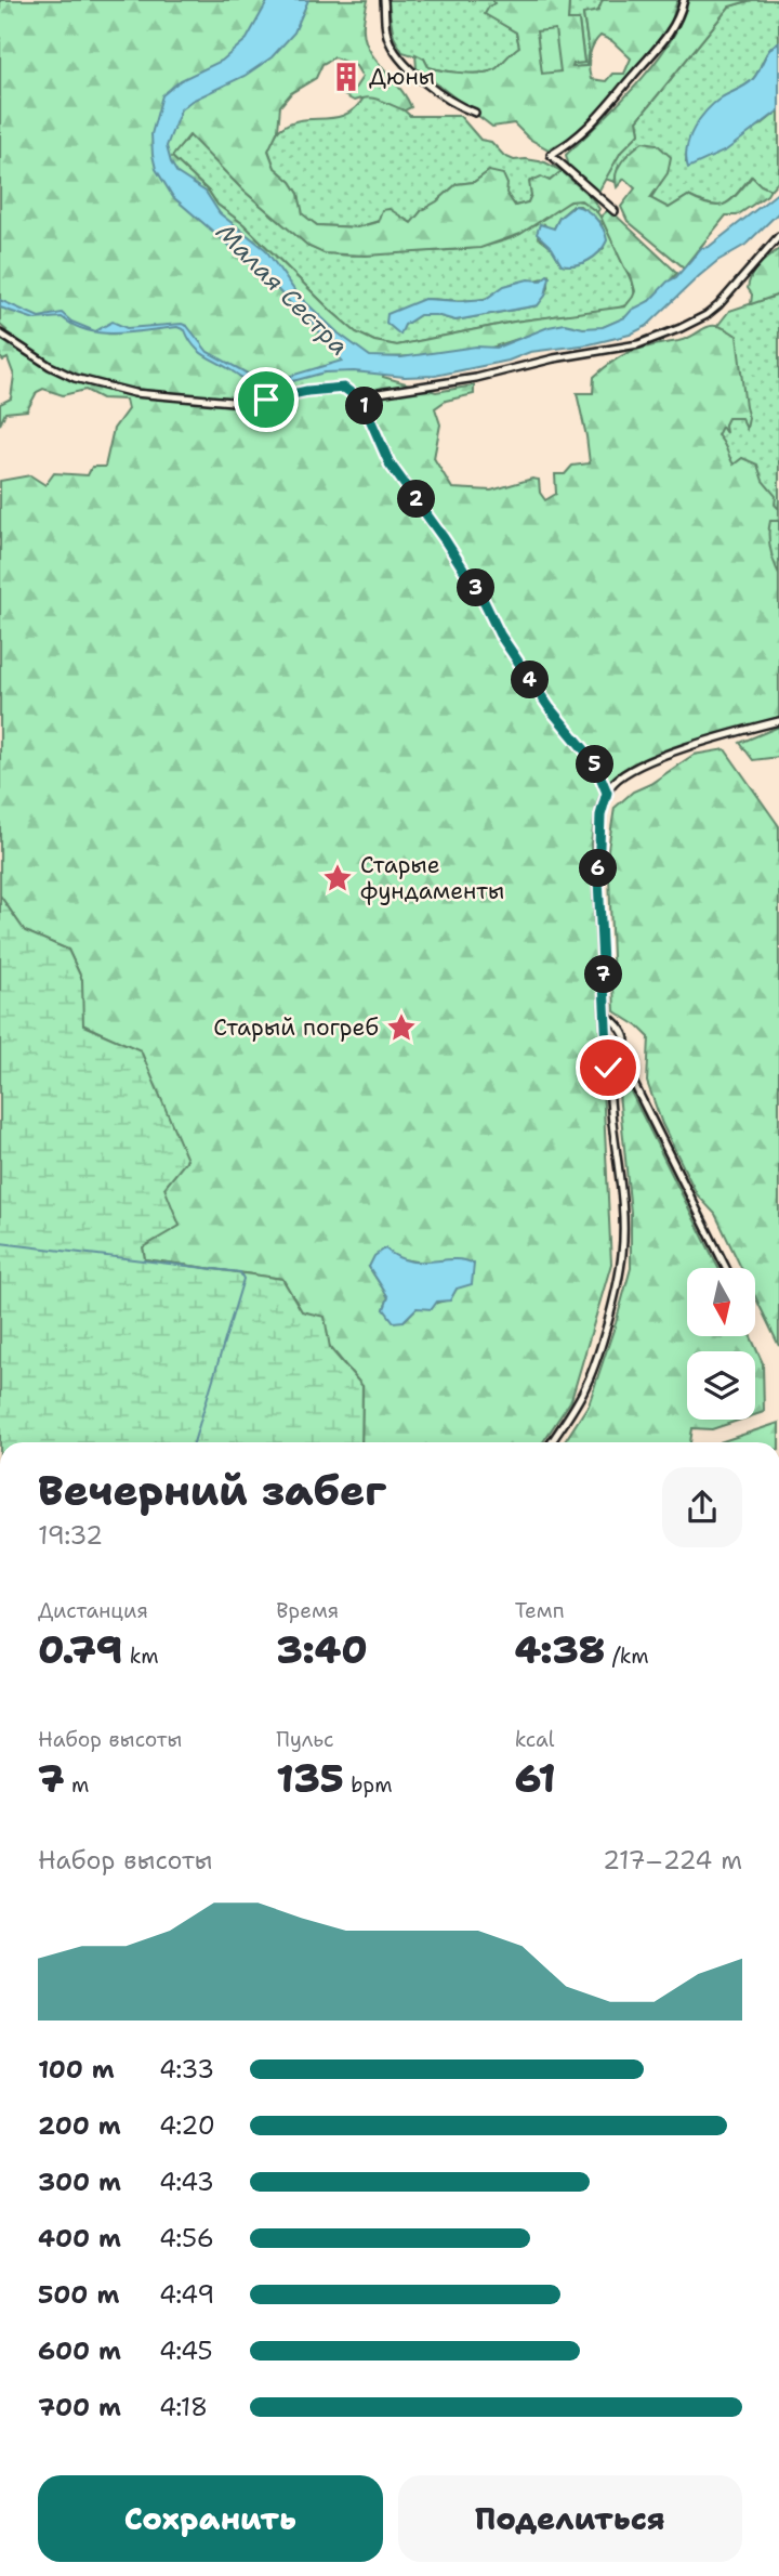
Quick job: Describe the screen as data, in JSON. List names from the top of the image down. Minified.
{"water":["Малая Сестра"],"places":{"building":["Дюны"],"place":["Старые фундаменты","Старый погреб"]},"north":"bottom","page":{"pins":["1","2","3","4","5","6","7"],"heading":["Вечерний забег","19:32"],"stats":[["Дистанция","0.79 km"],["Время","3:40"],["Темп","4:38 /km"],["Набор высоты","7 m"],["Пульс","135 bpm"],["kcal","61"]],"chart":["Набор высоты","217–224 m"],"list":[{"name":"100 m","note":"4:33"},{"name":"200 m","note":"4:20"},{"name":"300 m","note":"4:43"},{"name":"400 m","note":"4:56"},{"name":"500 m","note":"4:49"},{"name":"600 m","note":"4:45"},{"name":"700 m","note":"4:18"}],"buttons":["Сохранить","Поделиться"]}}
